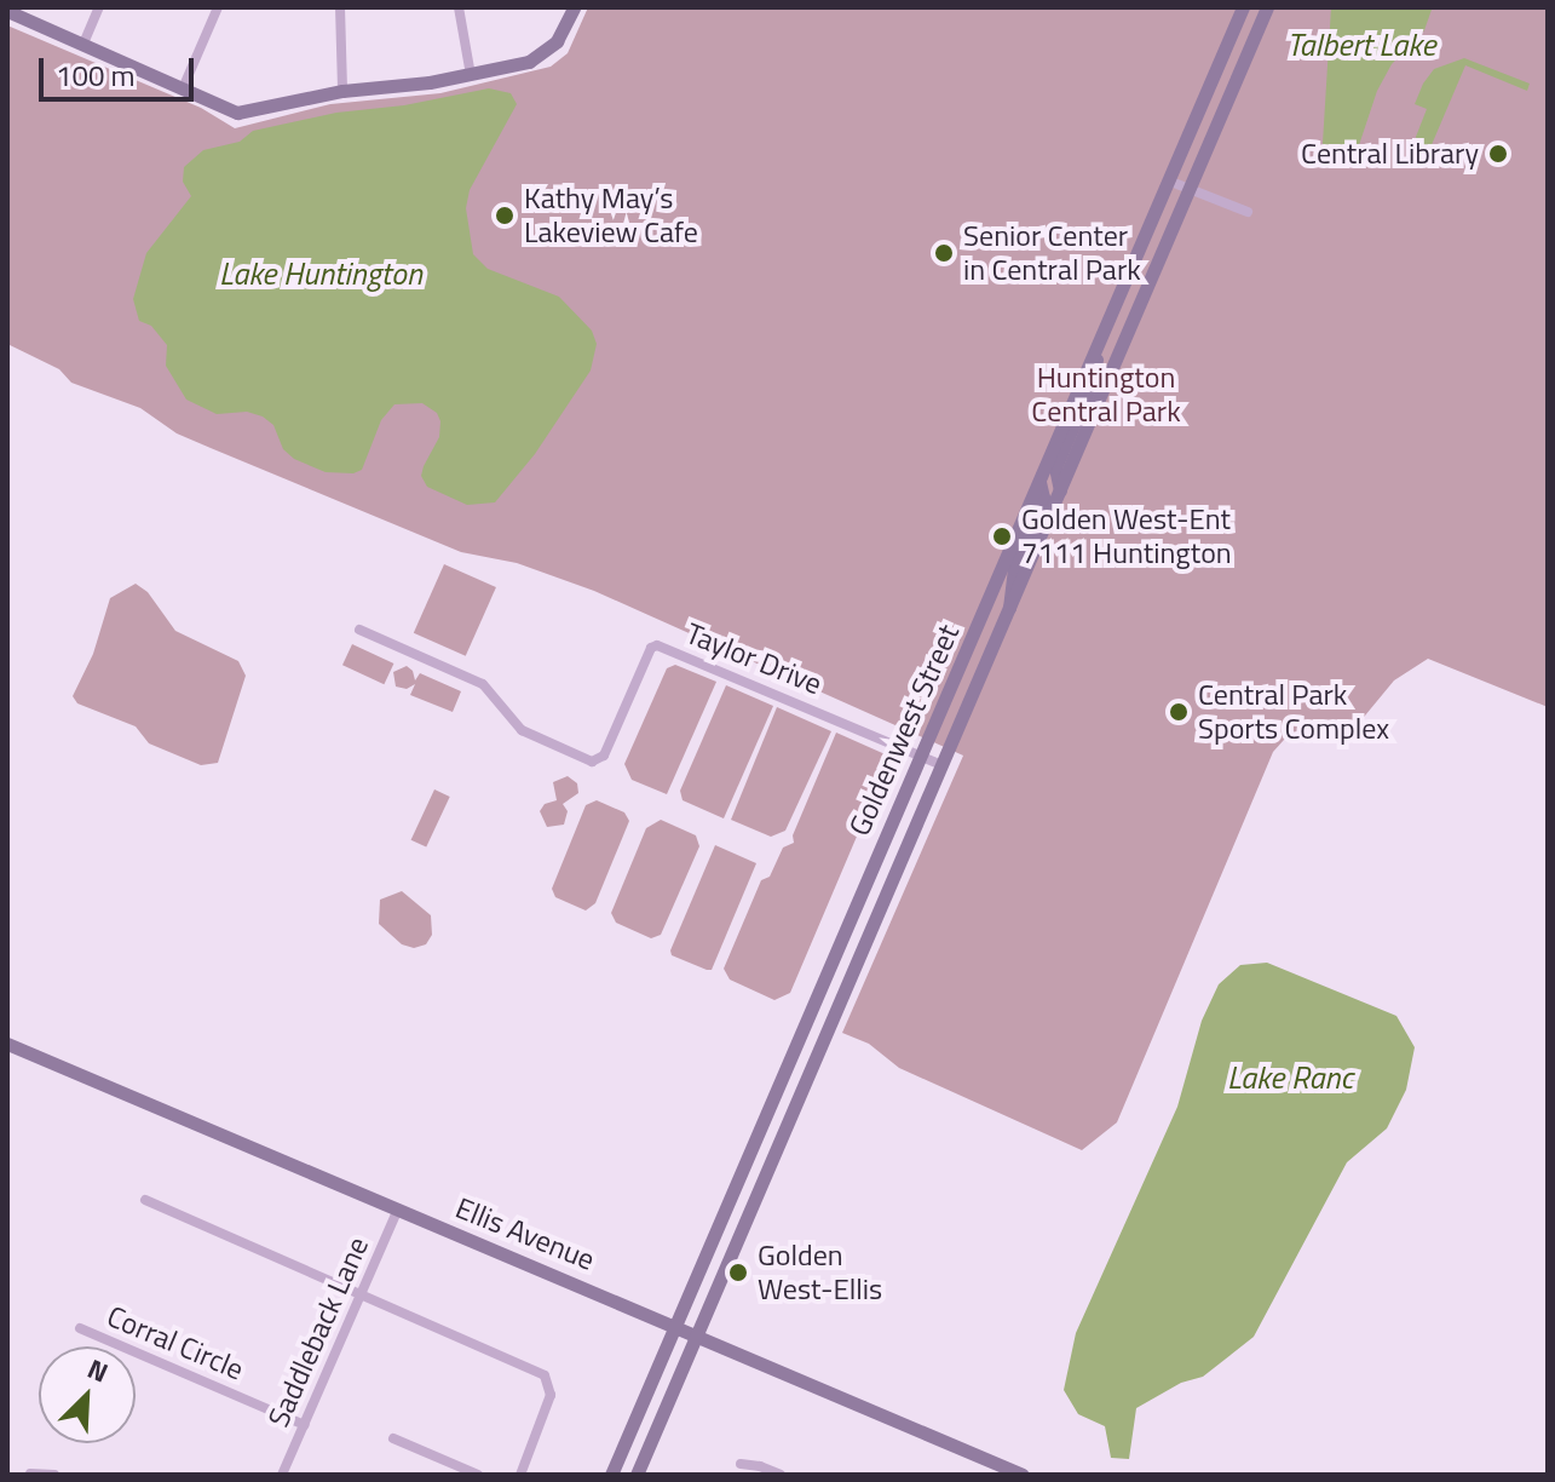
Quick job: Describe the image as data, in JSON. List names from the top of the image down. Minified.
{"streets":{"main road":["Goldenwest Street","Ellis Avenue"],"street":["Taylor Drive","Saddleback Lane","Corral Circle"]},"crossings":[["Taylor Drive","Goldenwest Street"],["Goldenwest Street","Ellis Avenue"],["Ellis Avenue","Saddleback Lane"],["Saddleback Lane","Corral Circle"]],"water":["Talbert Lake","Lake Huntington","Lake Ranc"],"parks":["Huntington Central Park"],"places":["Central Library","Kathy May’s Lakeview Cafe","Senior Center in Central Park","Golden West-Ent 7111 Huntington","Central Park Sports Complex","Golden West-Ellis"],"scale_bar":"100 m","north":"top right"}
